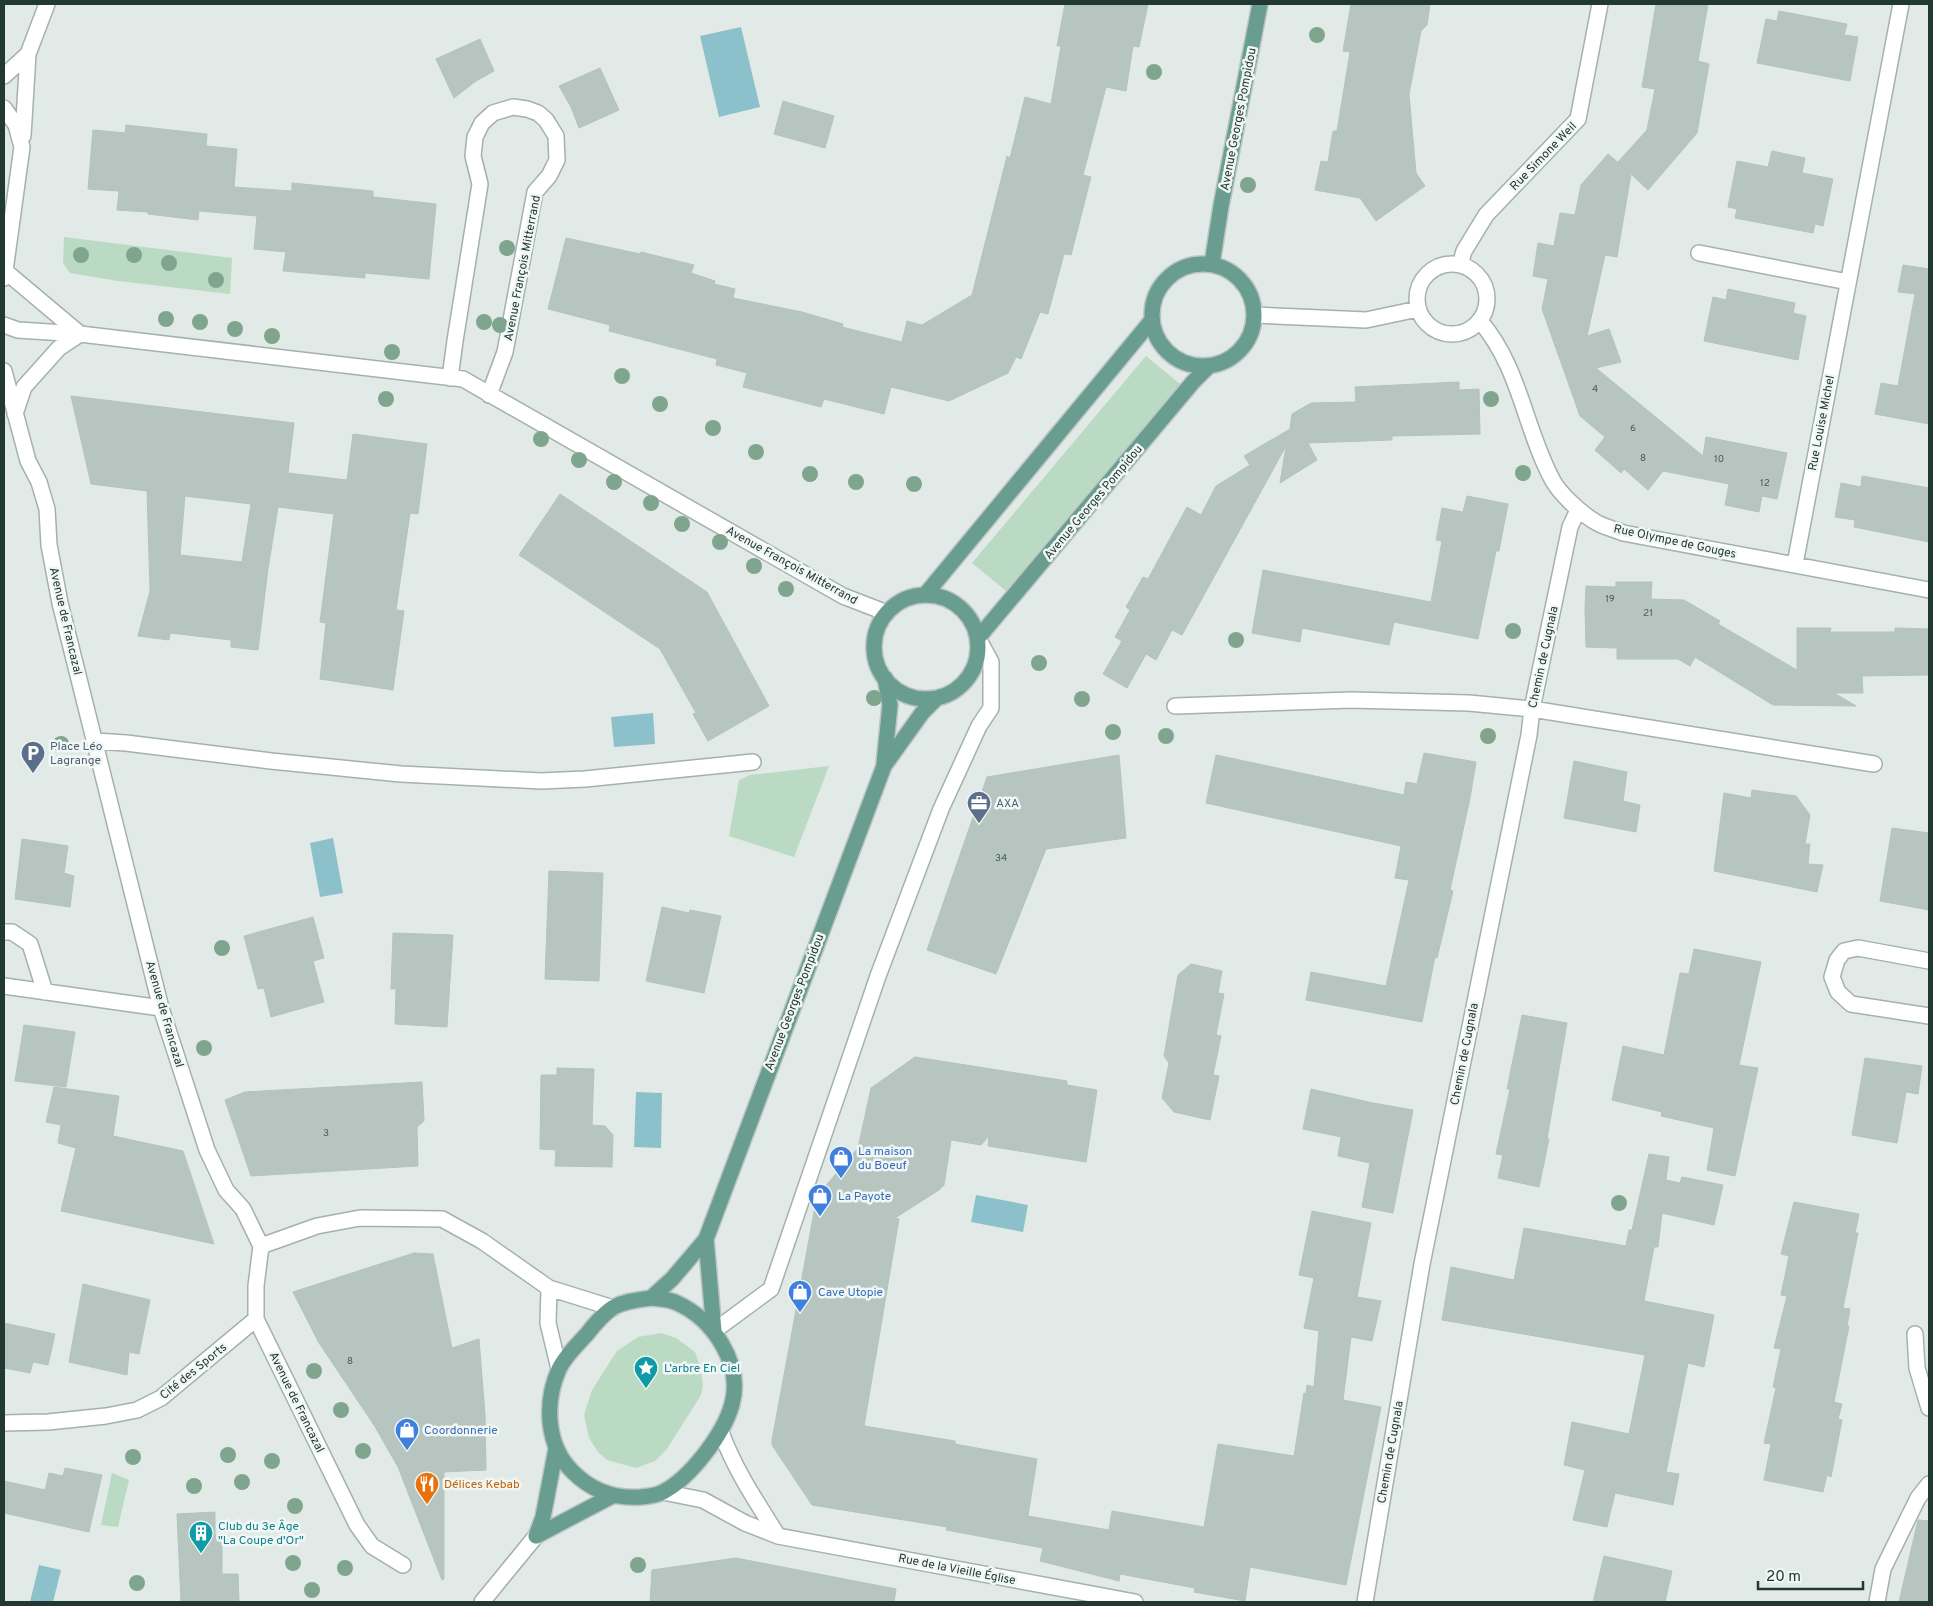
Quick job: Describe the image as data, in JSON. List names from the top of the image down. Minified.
{"streets":{"main road":["Avenue Georges Pompidou"],"street":["Rue Simone Weil","Avenue François Mitterrand","Rue Louise Michel","Rue Olympe de Gouges","Avenue de Francazal","Chemin de Cugnala","Cité des Sports","Rue de la Vieille Église"]},"crossings":[["Avenue Georges Pompidou","Avenue François Mitterrand"],["Rue Simone Weil","Rue Olympe de Gouges"],["Rue Louise Michel","Rue Olympe de Gouges"],["Rue Olympe de Gouges","Chemin de Cugnala"],["Avenue de Francazal","Cité des Sports"]],"places":{"parking":["Place Léo Lagrange"],"office":["AXA"],"shop":["La maison du Boeuf","La Payote","Cave Utopie","Coordonnerie"],"place":["L’arbre En Ciel"],"restaurant":["Délices Kebab"],"building":["Club du 3e Âge \"La Coupe d'Or\""]},"house_numbers":["4","6","8","10","12","19","21","34","3","8"],"scale_bar":"20 m"}
